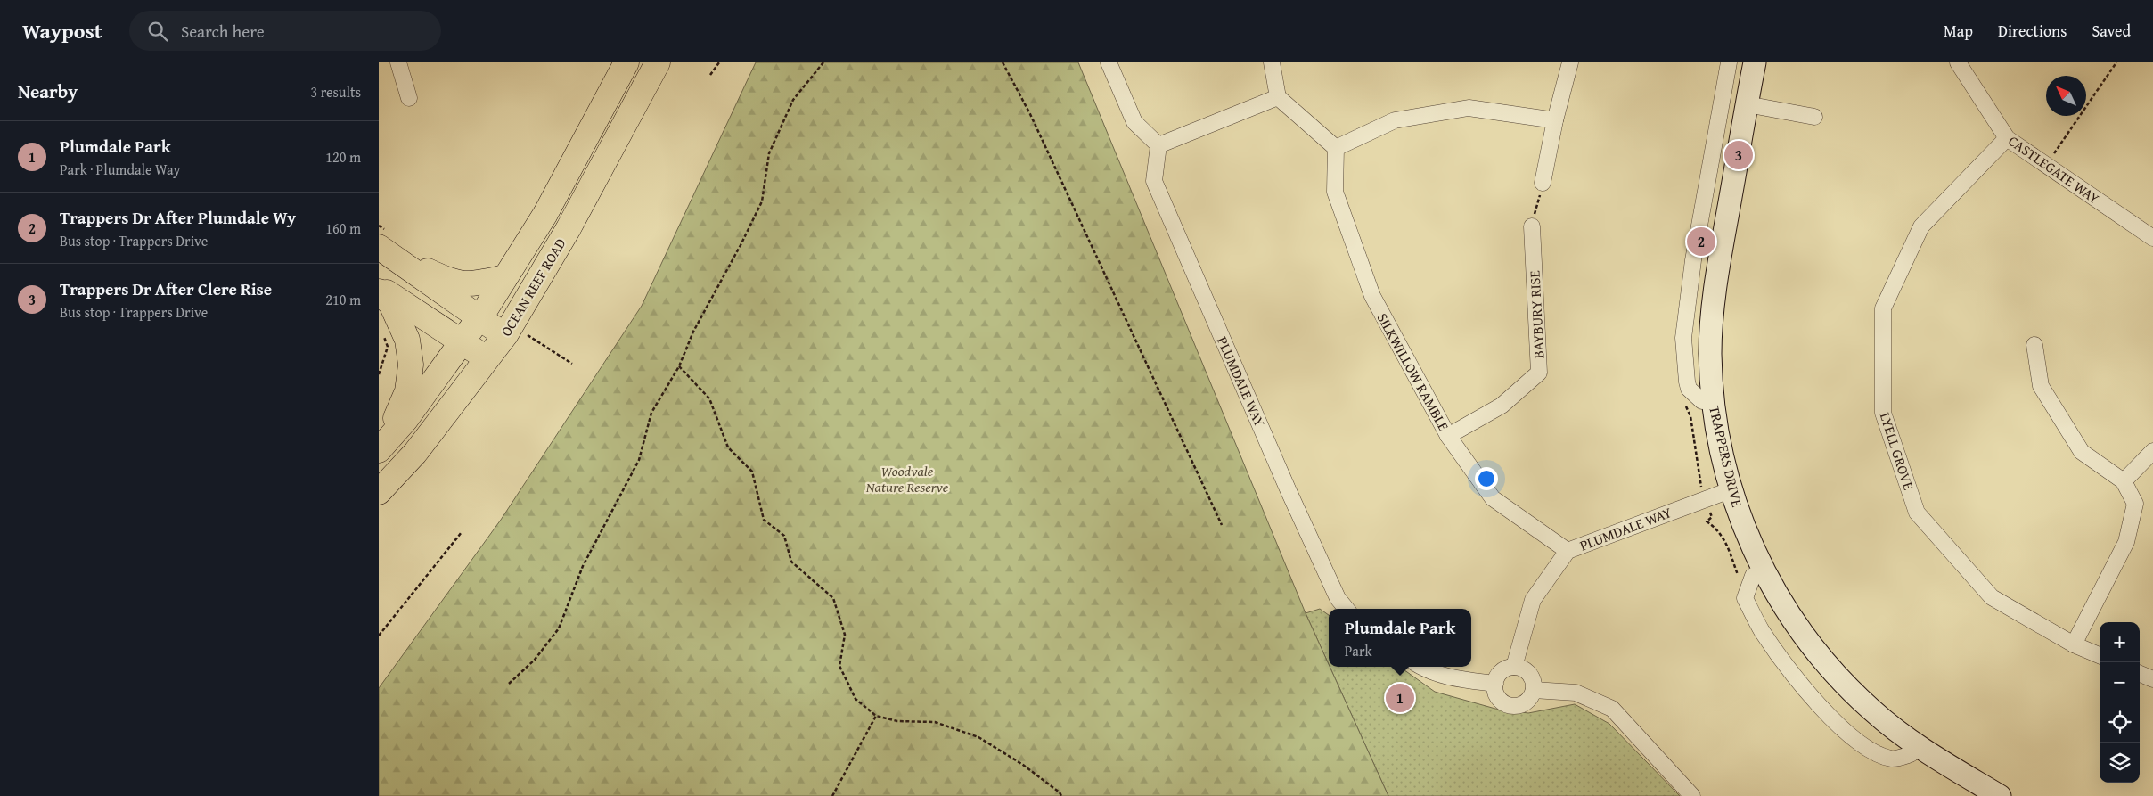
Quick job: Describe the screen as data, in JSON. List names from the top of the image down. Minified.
{"streets":{"main road":["OCEAN REEF ROAD","TRAPPERS DRIVE"],"street":["CASTLEGATE WAY","BAYBURY RISE","SILKWILLOW RAMBLE","PLUMDALE WAY","LYELL GROVE"]},"crossings":[["CASTLEGATE WAY","LYELL GROVE"],["BAYBURY RISE","SILKWILLOW RAMBLE"],["SILKWILLOW RAMBLE","PLUMDALE WAY"],["PLUMDALE WAY","TRAPPERS DRIVE"]],"parks":["Woodvale Nature Reserve"],"north":"top left","page":{"header":"Waypost","search":"Search here","nav":["Map","Directions","Saved"],"heading":["Nearby","3 results"],"list":[{"mark":"1","name":"Plumdale Park","note":"Park · Plumdale Way","value":"120 m"},{"mark":"2","name":"Trappers Dr After Plumdale Wy","note":"Bus stop · Trappers Drive","value":"160 m"},{"mark":"3","name":"Trappers Dr After Clere Rise","note":"Bus stop · Trappers Drive","value":"210 m"}],"pins":["3","2","1"],"popup":["Plumdale Park","Park"],"map_buttons":["+","−"]}}
